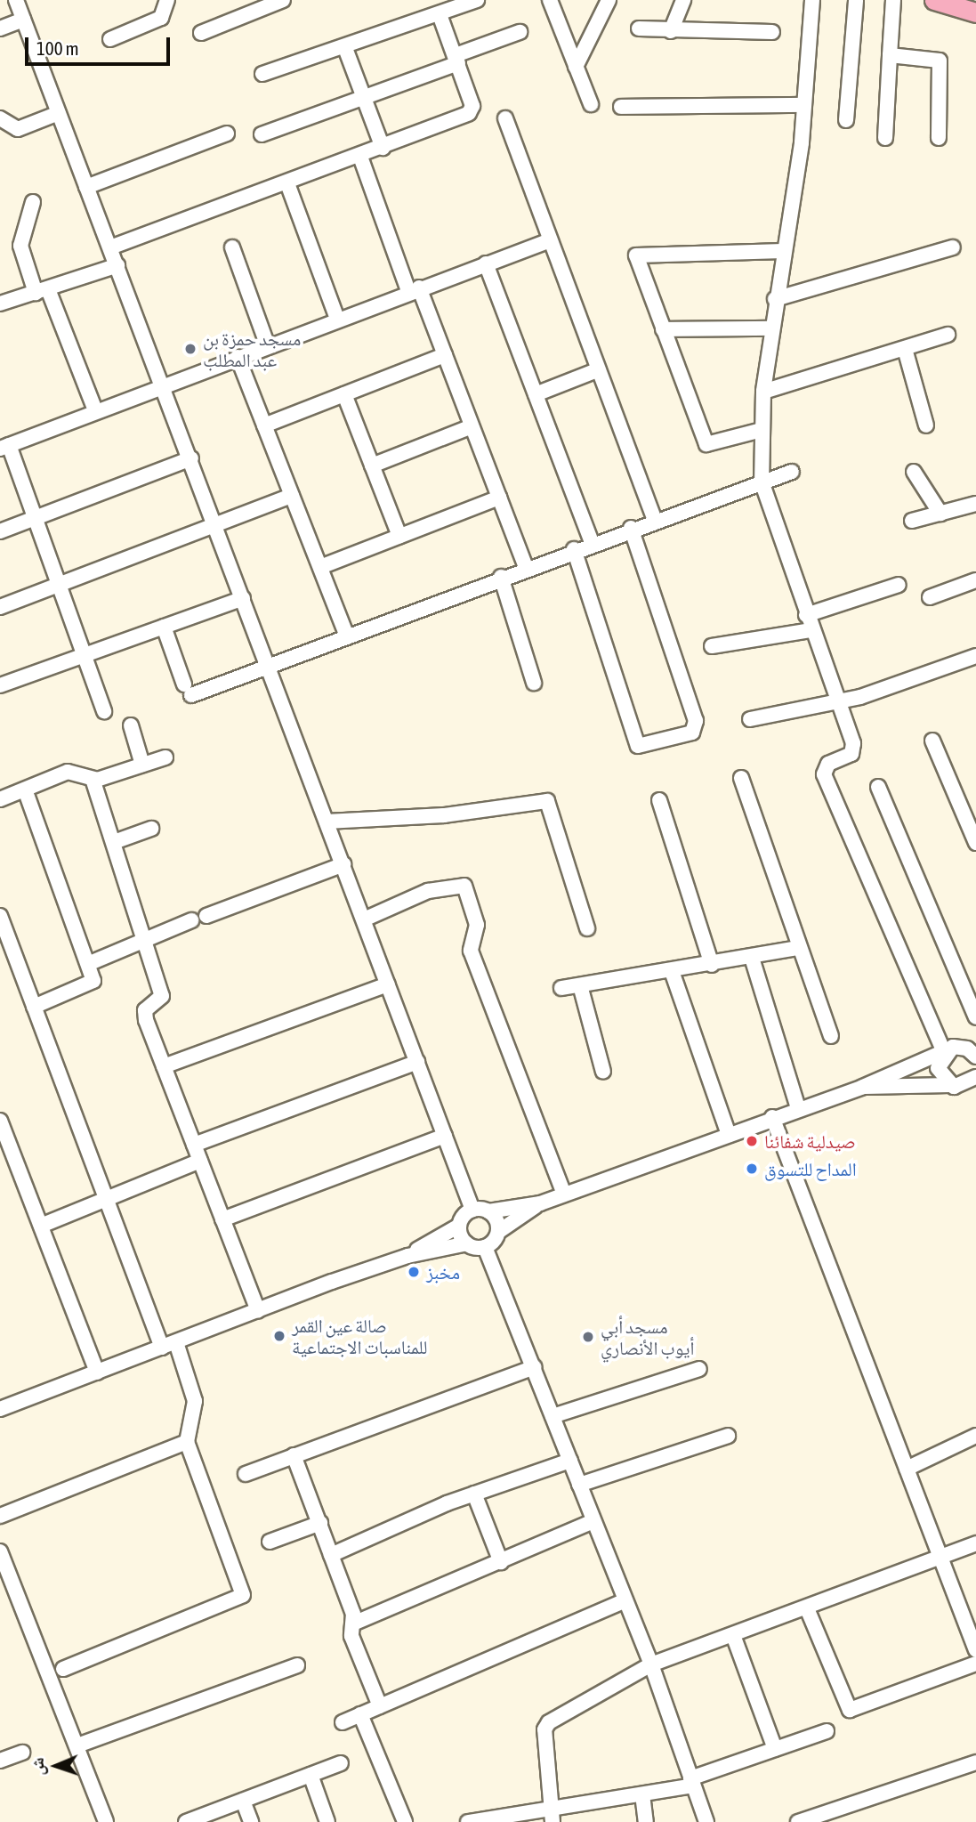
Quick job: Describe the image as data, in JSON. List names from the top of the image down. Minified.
{"places":["مسجد حمزة بن عبد المطلب","صيدلية شفائنا","المداح للتسوق","مخبز","صالة عين القمر للمناسبات الاجتماعية","مسجد أبي أيوب الأنصاري"],"scale_bar":"100 m","north":"left"}
